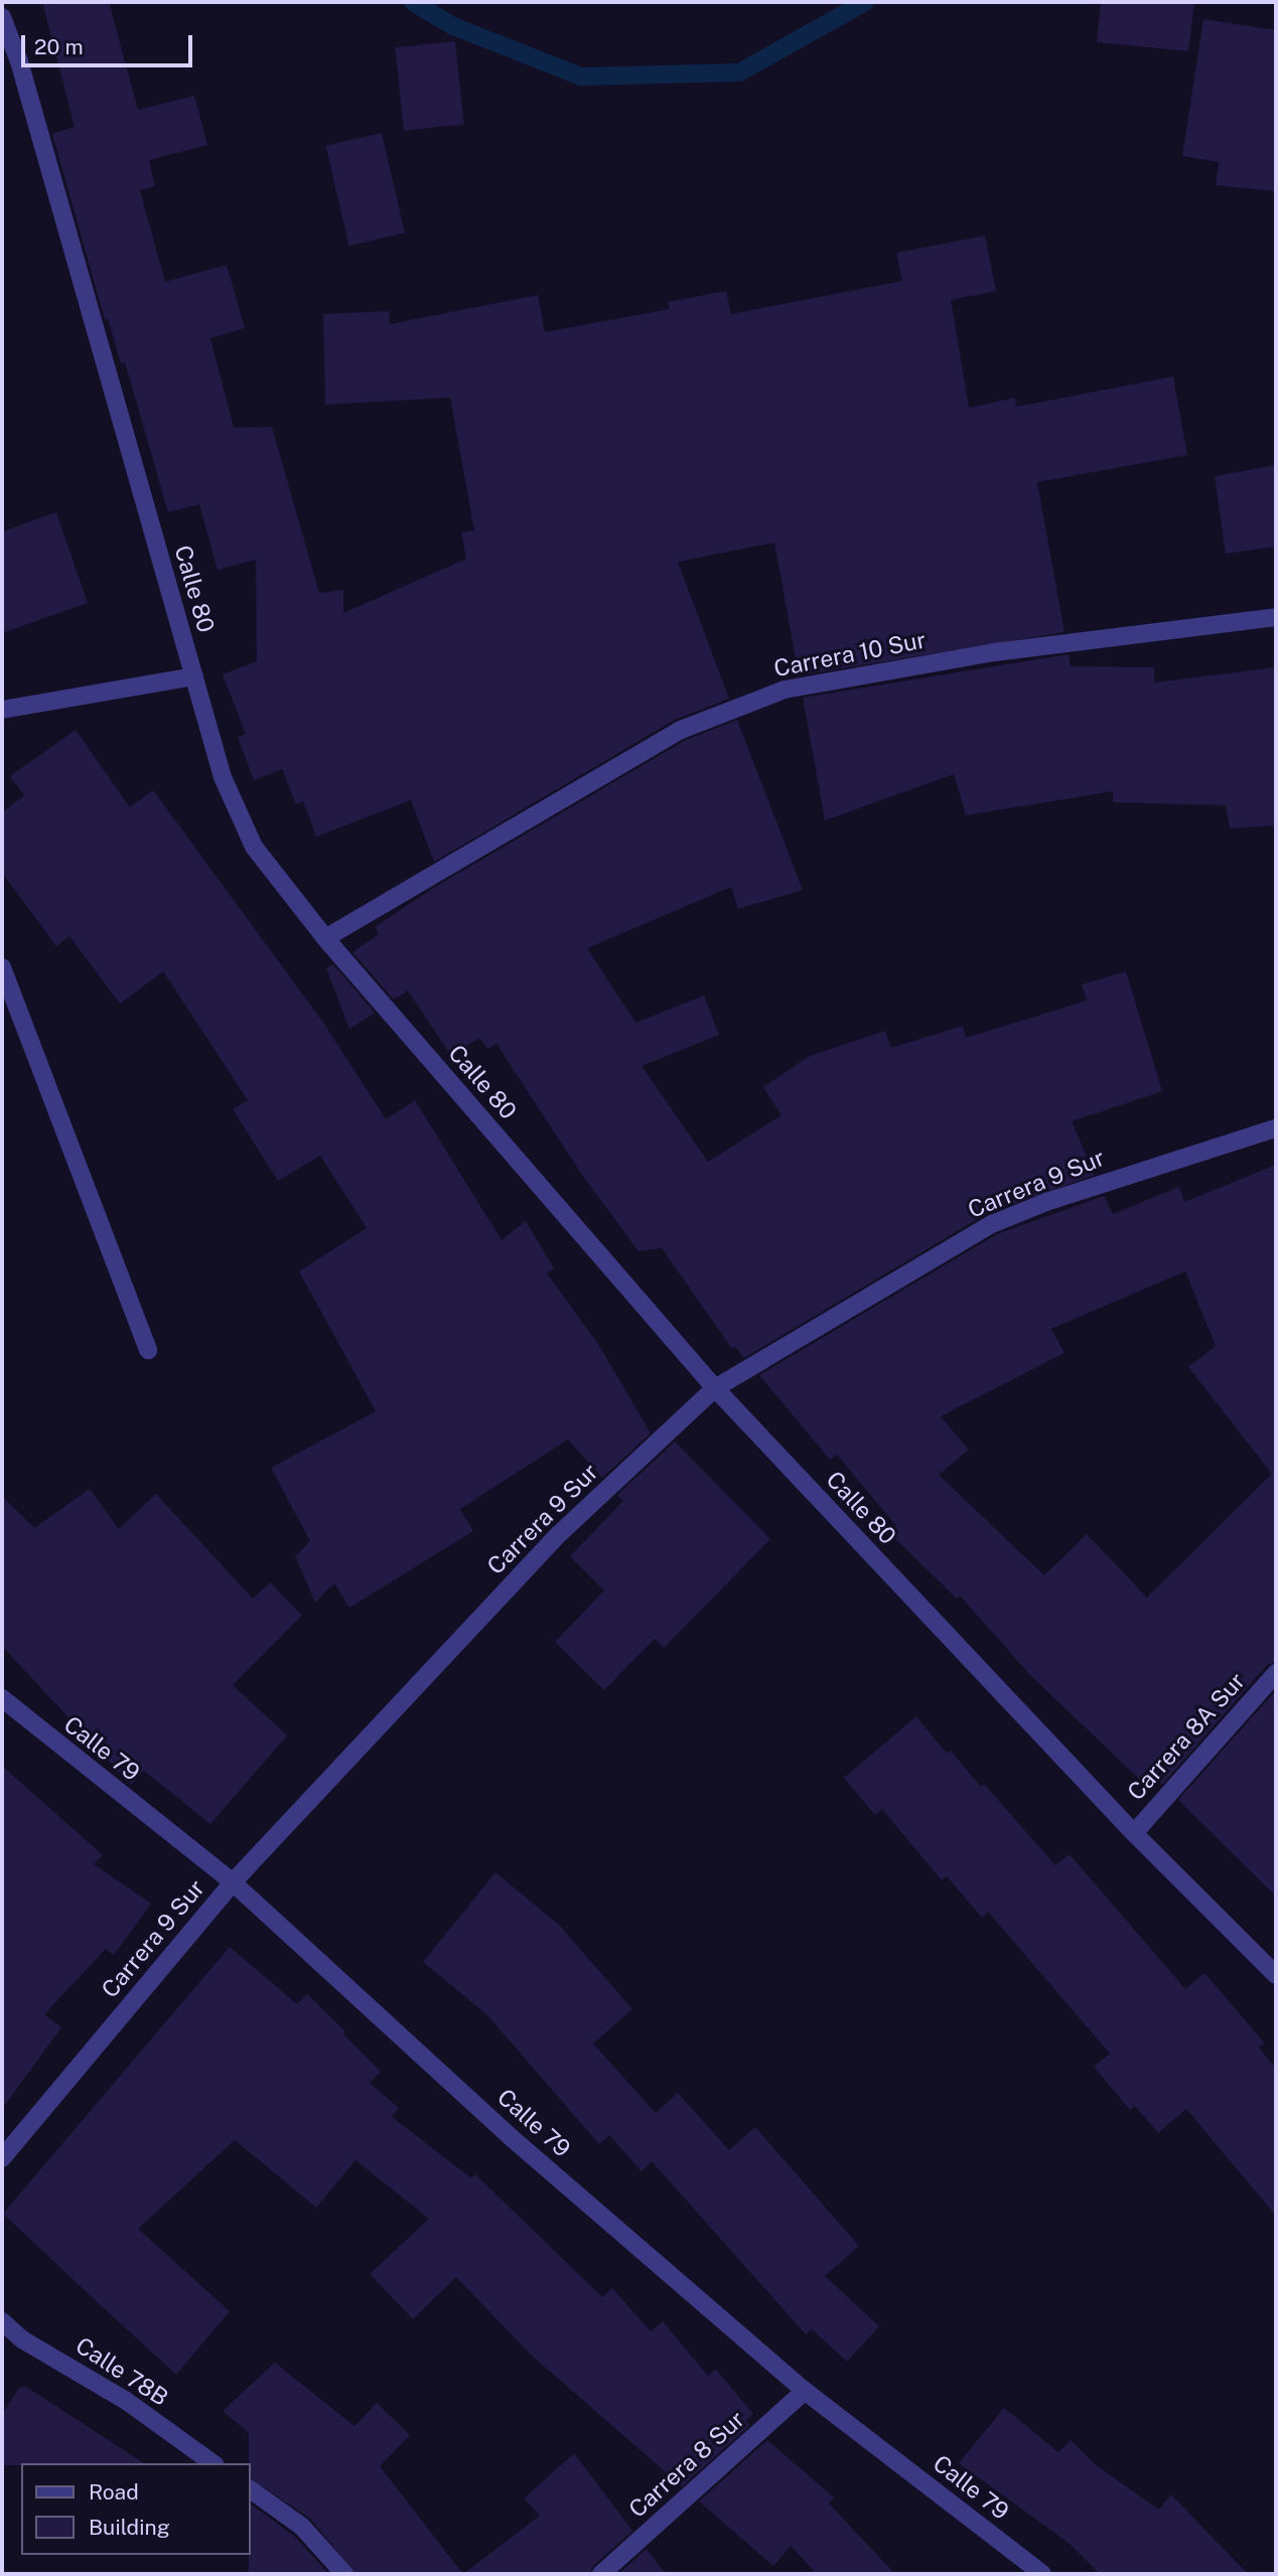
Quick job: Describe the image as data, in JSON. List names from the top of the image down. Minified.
{"streets":{"street":["Calle 80","Carrera 10 Sur","Carrera 9 Sur","Carrera 8A Sur","Calle 79","Calle 78B","Carrera 8 Sur"]},"crossings":[["Calle 80","Carrera 10 Sur"],["Calle 80","Carrera 9 Sur"],["Calle 80","Carrera 8A Sur"],["Carrera 9 Sur","Calle 79"],["Calle 79","Carrera 8 Sur"]],"legend":["Road","Building"],"scale_bar":"20 m"}
